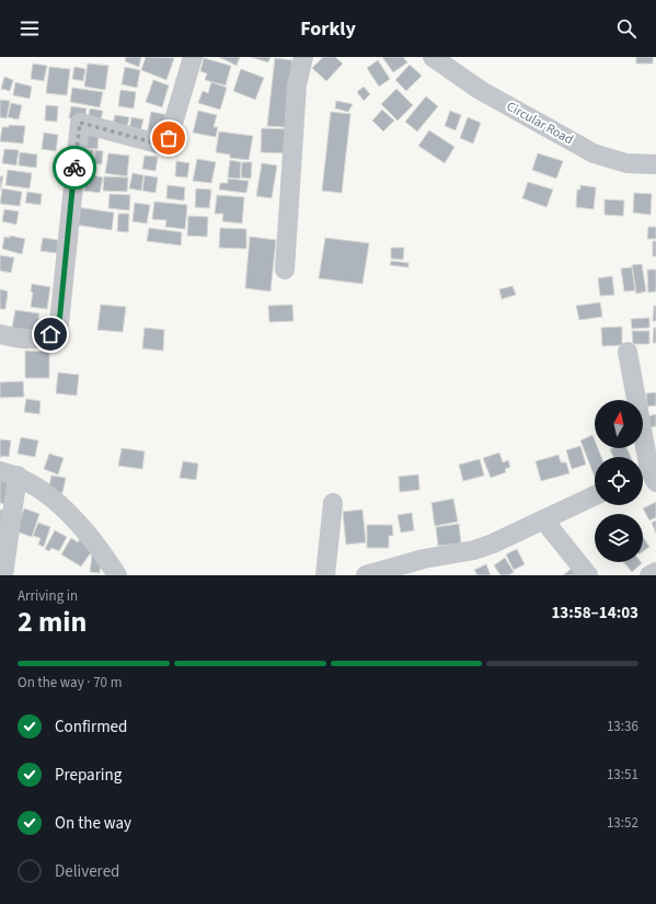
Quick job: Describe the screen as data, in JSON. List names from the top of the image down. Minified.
{"streets":{"street":["Circular Road"]},"north":"top","page":{"header":"Forkly","heading":["2 min","Arriving in","13:58–14:03"],"bar":"On the way · 70 m","list":[["Confirmed","13:36"],["Preparing","13:51"],["On the way","13:52"],"Delivered"]}}
